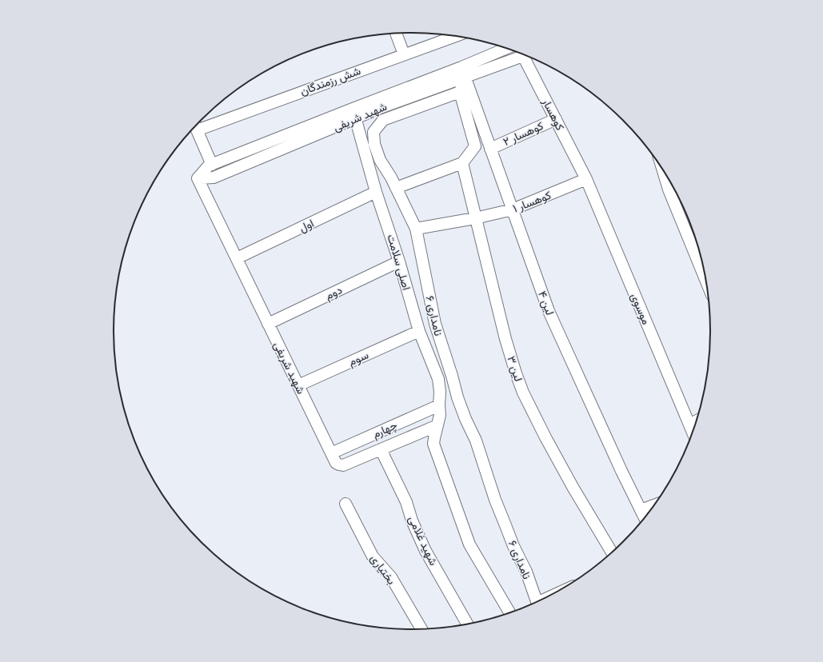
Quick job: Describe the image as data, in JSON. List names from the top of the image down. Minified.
{"streets":{"street":["شش رزمندگان","کوهسار","شهید شریفی","کوهسار ۲","کوهسار ۱","اول","اصلی سلامت","دوم","لین ۴","موسوی","نامداری ۶","سوم","لین ۳","چهارم","شهید غلامی","بختیاری"]},"crossings":[["کوهسار","کوهسار ۲"],["کوهسار","کوهسار ۱"],["کوهسار","موسوی"],["شهید شریفی","اول"],["شهید شریفی","اصلی سلامت"],["شهید شریفی","دوم"],["شهید شریفی","لین ۴"],["شهید شریفی","سوم"],["شهید شریفی","چهارم"],["شهید شریفی","شهید غلامی"],["کوهسار ۲","لین ۴"],["کوهسار ۱","لین ۴"],["کوهسار ۱","موسوی"],["کوهسار ۱","نامداری ۶"],["کوهسار ۱","لین ۳"],["اول","اصلی سلامت"],["اصلی سلامت","دوم"],["اصلی سلامت","سوم"],["اصلی سلامت","چهارم"]]}
